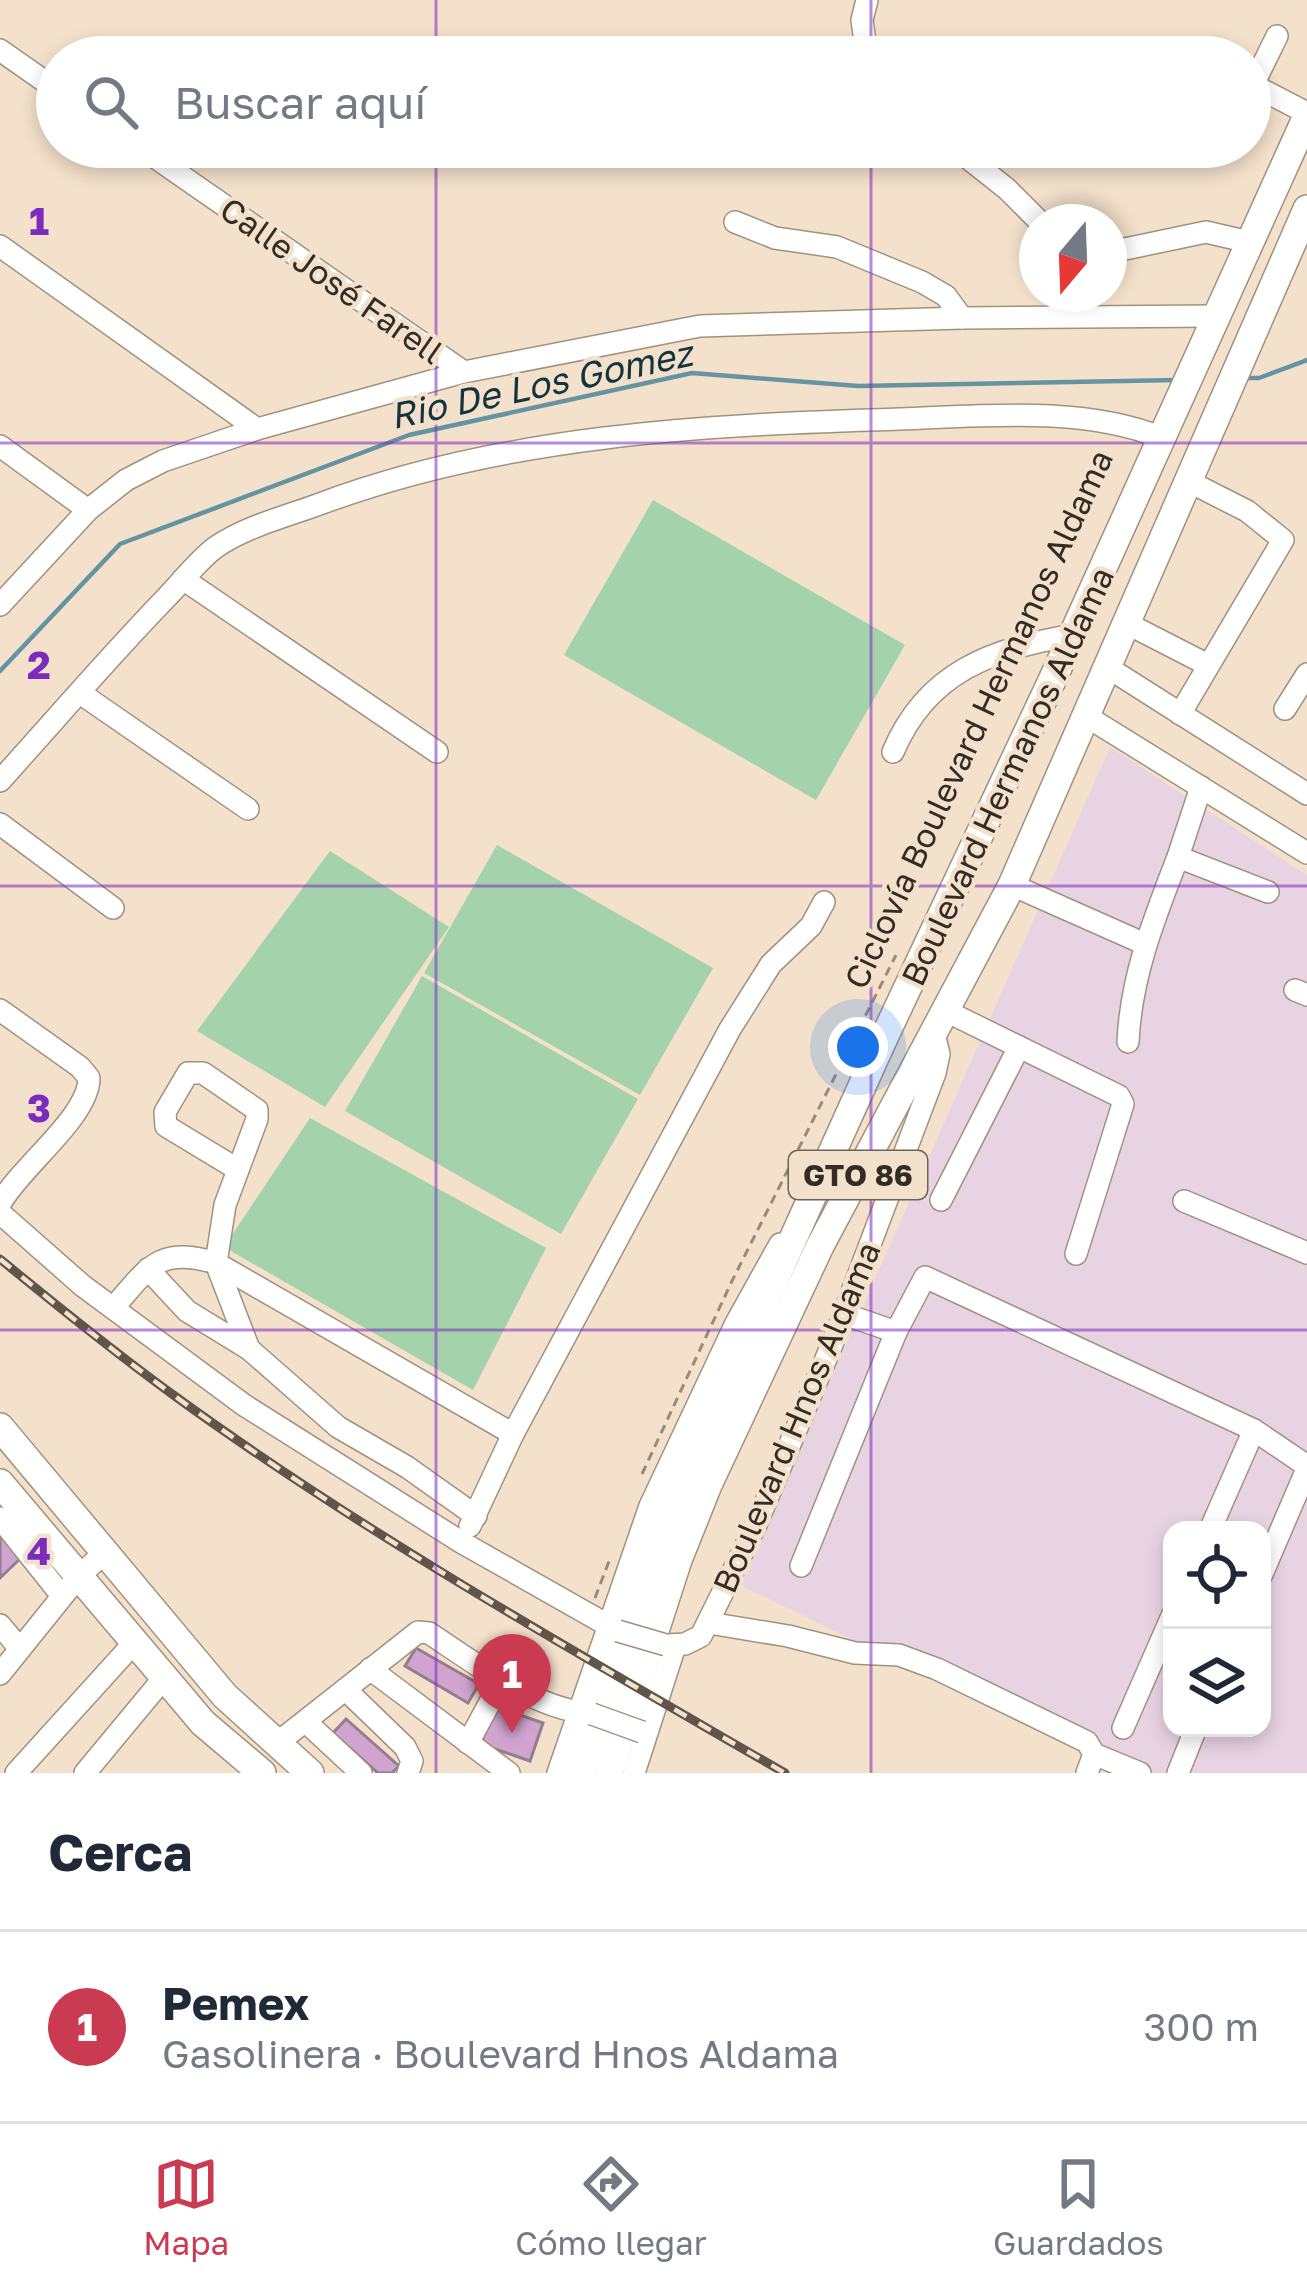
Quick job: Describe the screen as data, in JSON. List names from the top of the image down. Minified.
{"streets":{"main road":["Boulevard Hermanos Aldama","GTO 86"],"street":["Calle José Farell","Boulevard Hnos Aldama"],"path":["Ciclovía Boulevard Hermanos Aldama"]},"crossings":[["Boulevard Hermanos Aldama","Boulevard Hnos Aldama"]],"water":["Rio De Los Gomez"],"north":"bottom","page":{"search":"Buscar aquí","pins":"1","heading":"Cerca","list":[{"mark":"1","name":"Pemex","note":"Gasolinera · Boulevard Hnos Aldama","value":"300 m"}],"nav":["Mapa","Cómo llegar","Guardados"]},"grid":{"rows":["1","2","3","4"]}}
